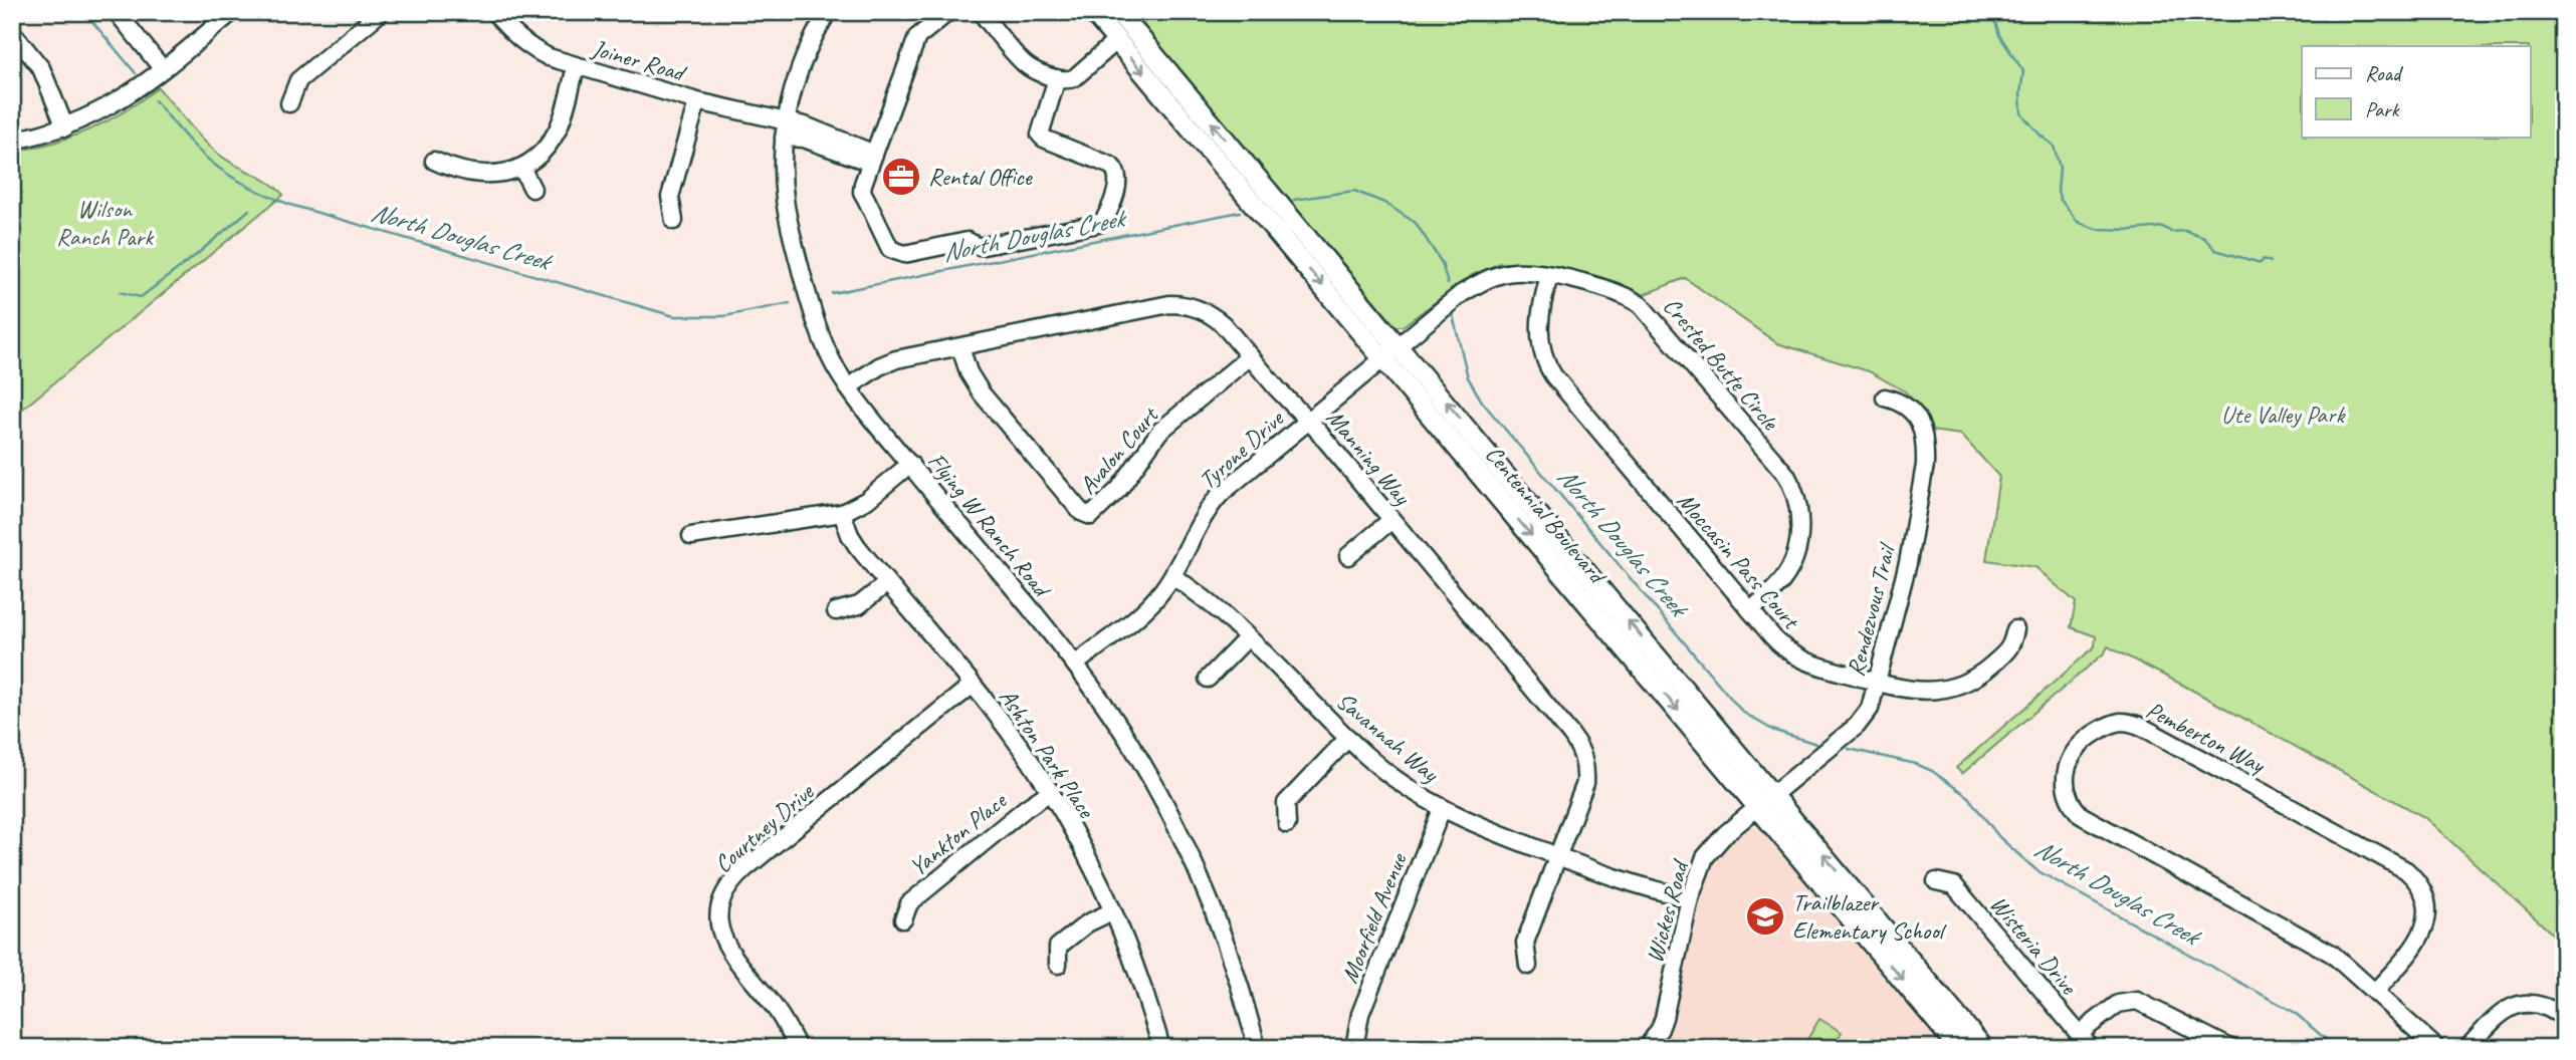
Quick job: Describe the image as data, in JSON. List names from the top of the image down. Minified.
{"streets":{"main road":["Centennial Boulevard"],"street":["Joiner Road","Crested Butte Circle","Tyrone Drive","Avalon Court","Manning Way","Flying W Ranch Road","Moccasin Pass Court","Rendezvous Trail","Savannah Way","Pemberton Way","Ashton Park Place","Courtney Drive","Yankton Place","Wickes Road","Moorfield Avenue","Wisteria Drive"]},"crossings":[["Joiner Road","Flying W Ranch Road"],["Crested Butte Circle","Tyrone Drive"],["Crested Butte Circle","Centennial Boulevard"],["Crested Butte Circle","Moccasin Pass Court"],["Tyrone Drive","Manning Way"],["Tyrone Drive","Centennial Boulevard"],["Tyrone Drive","Flying W Ranch Road"],["Tyrone Drive","Savannah Way"],["Avalon Court","Manning Way"],["Manning Way","Flying W Ranch Road"],["Manning Way","Savannah Way"],["Centennial Boulevard","Rendezvous Trail"],["Centennial Boulevard","Wickes Road"],["Moccasin Pass Court","Rendezvous Trail"],["Rendezvous Trail","Wickes Road"],["Savannah Way","Wickes Road"],["Savannah Way","Moorfield Avenue"],["Ashton Park Place","Courtney Drive"],["Ashton Park Place","Yankton Place"]],"water":["North Douglas Creek"],"parks":["Wilson Ranch Park","Ute Valley Park"],"places":{"office":["Rental Office"],"school or university":["Trailblazer Elementary School"]},"legend":["Road","Park"]}
